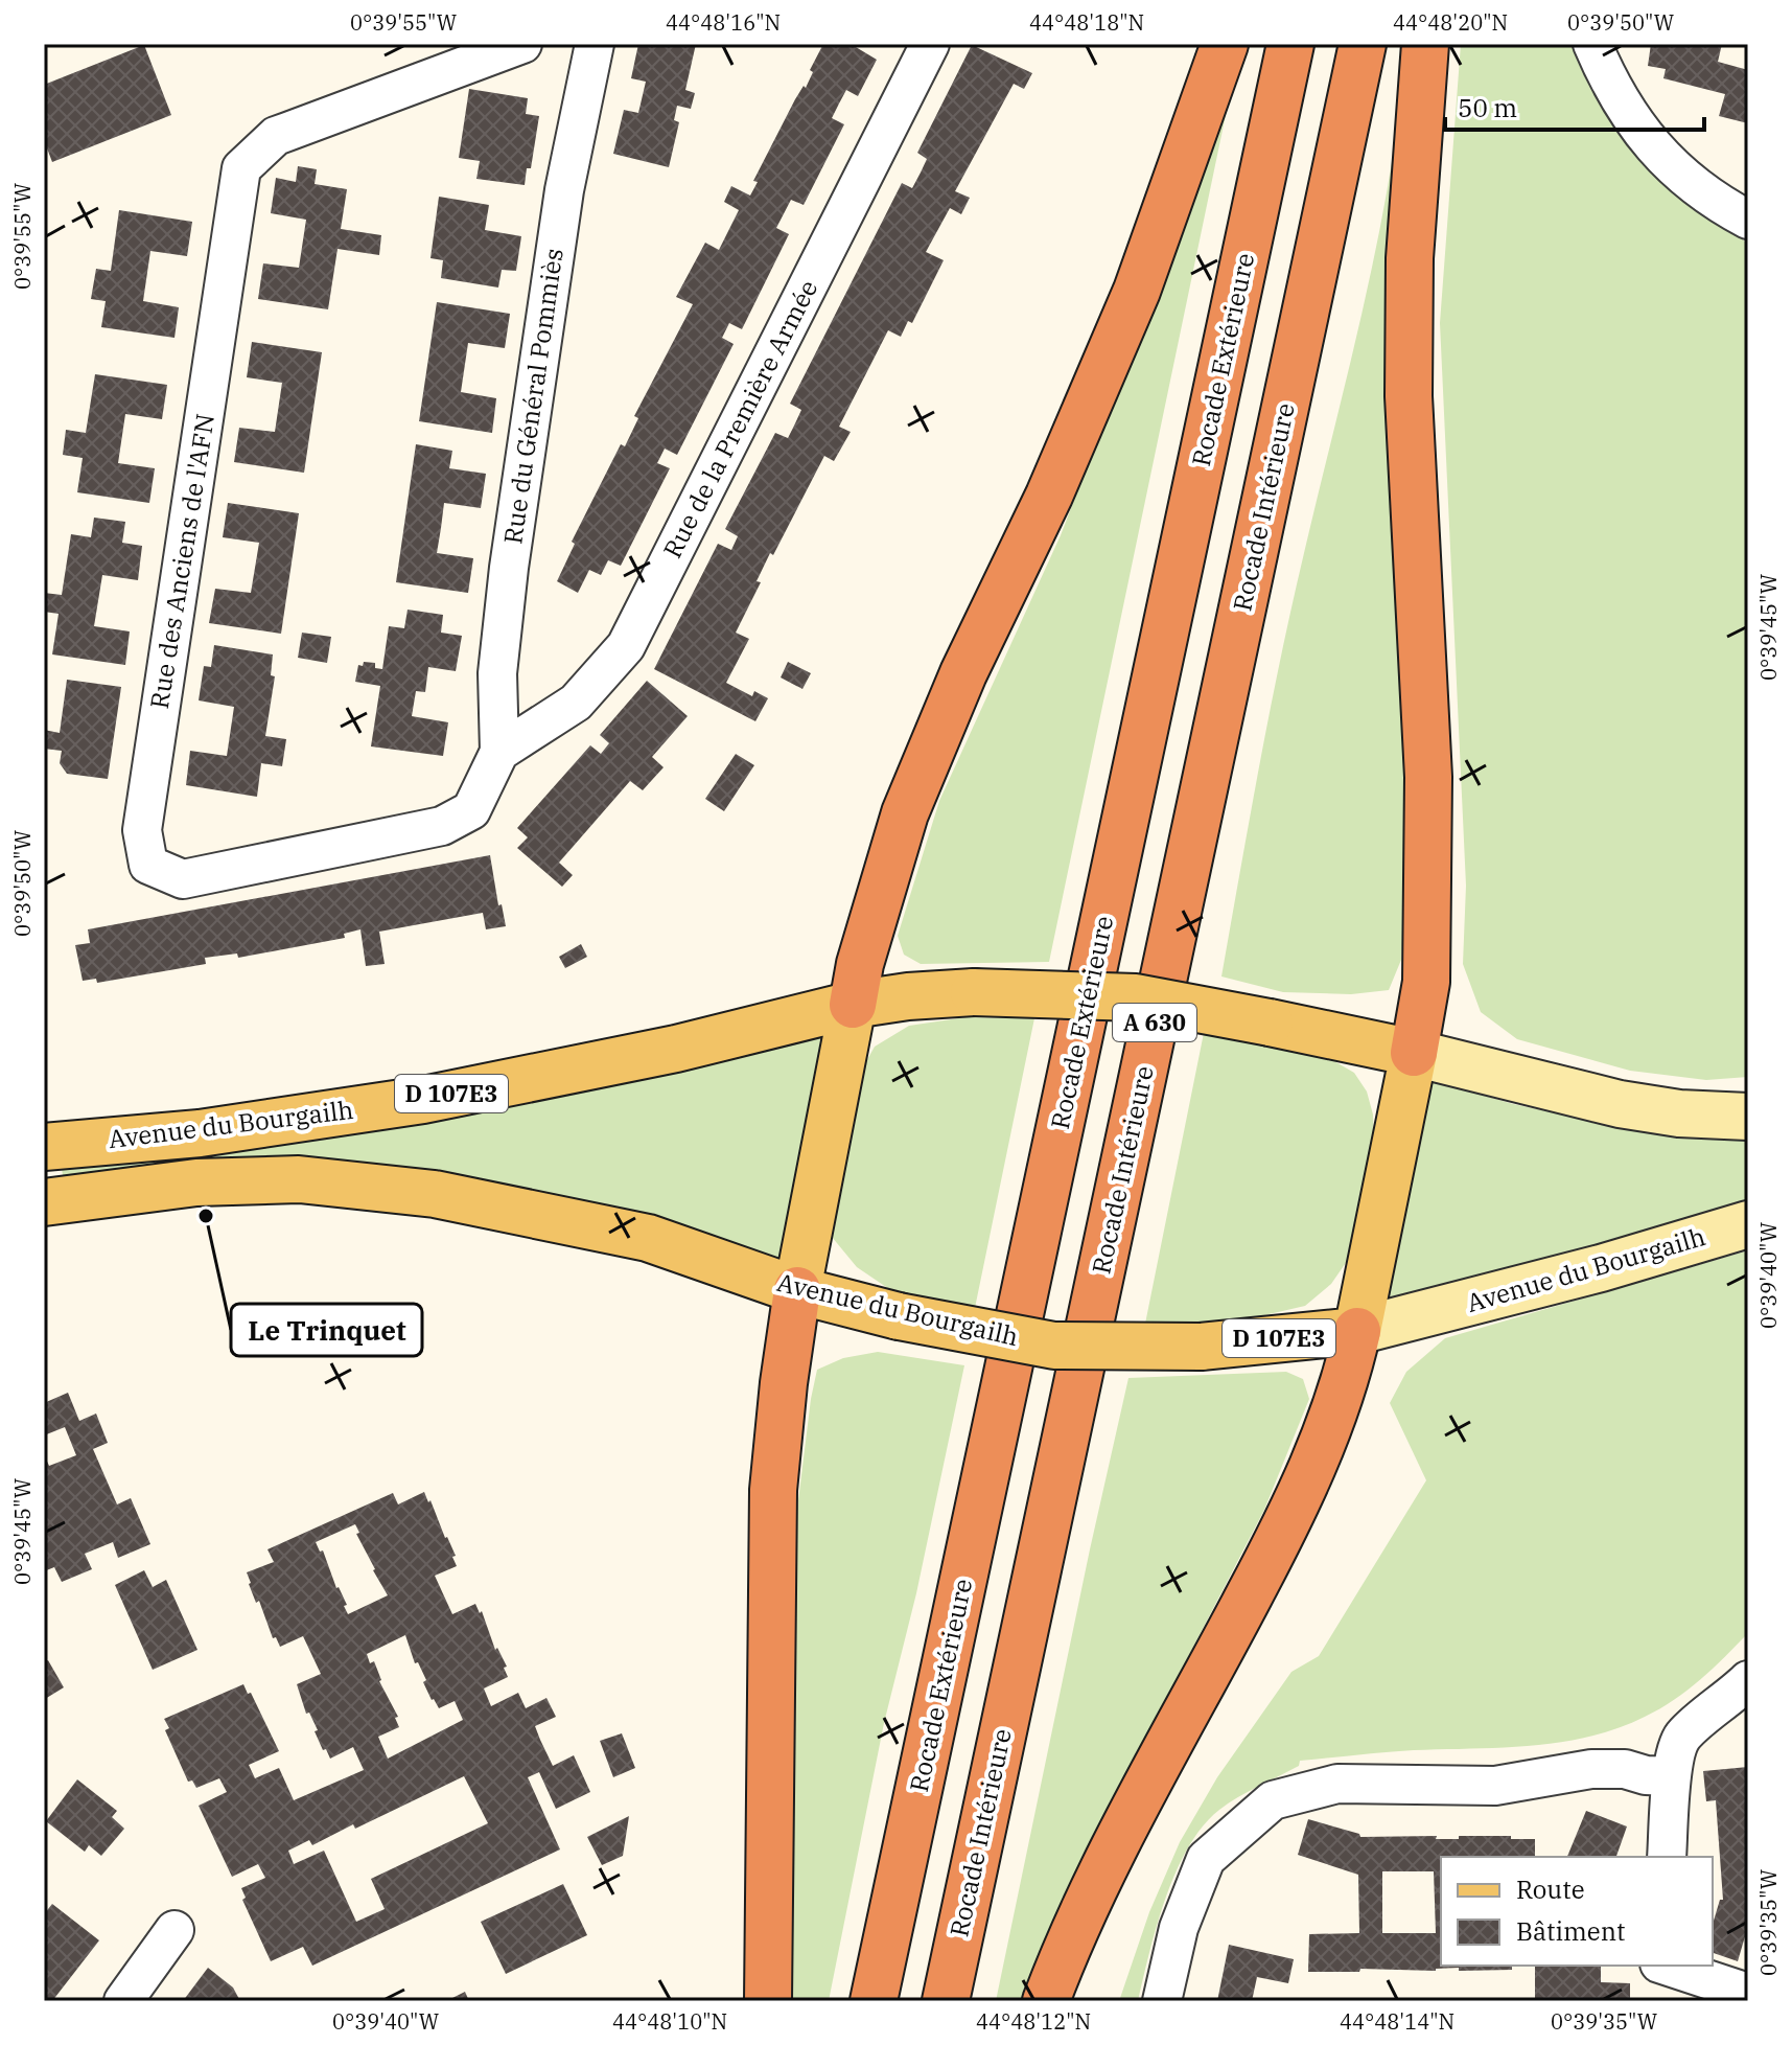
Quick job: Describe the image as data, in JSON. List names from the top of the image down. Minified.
{"streets":{"highway":["Rocade Extérieure","Rocade Intérieure","A 630"],"main road":["D 107E3","Avenue du Bourgailh"],"street":["Rue du Général Pommiès","Rue de la Première Armée","Rue des Anciens de l'AFN"]},"crossings":[["Rue du Général Pommiès","Rue de la Première Armée"],["Rue du Général Pommiès","Rue des Anciens de l'AFN"],["Rue de la Première Armée","Rue des Anciens de l'AFN"]],"places":["Le Trinquet"],"legend":["Route","Bâtiment"],"scale_bar":"50 m","coordinates":["0°39'55\"W","44°48'16\"N","44°48'18\"N","44°48'20\"N","0°39'50\"W","0°39'45\"W","0°39'40\"W","0°39'35\"W","44°48'10\"N","44°48'12\"N","44°48'14\"N"]}
